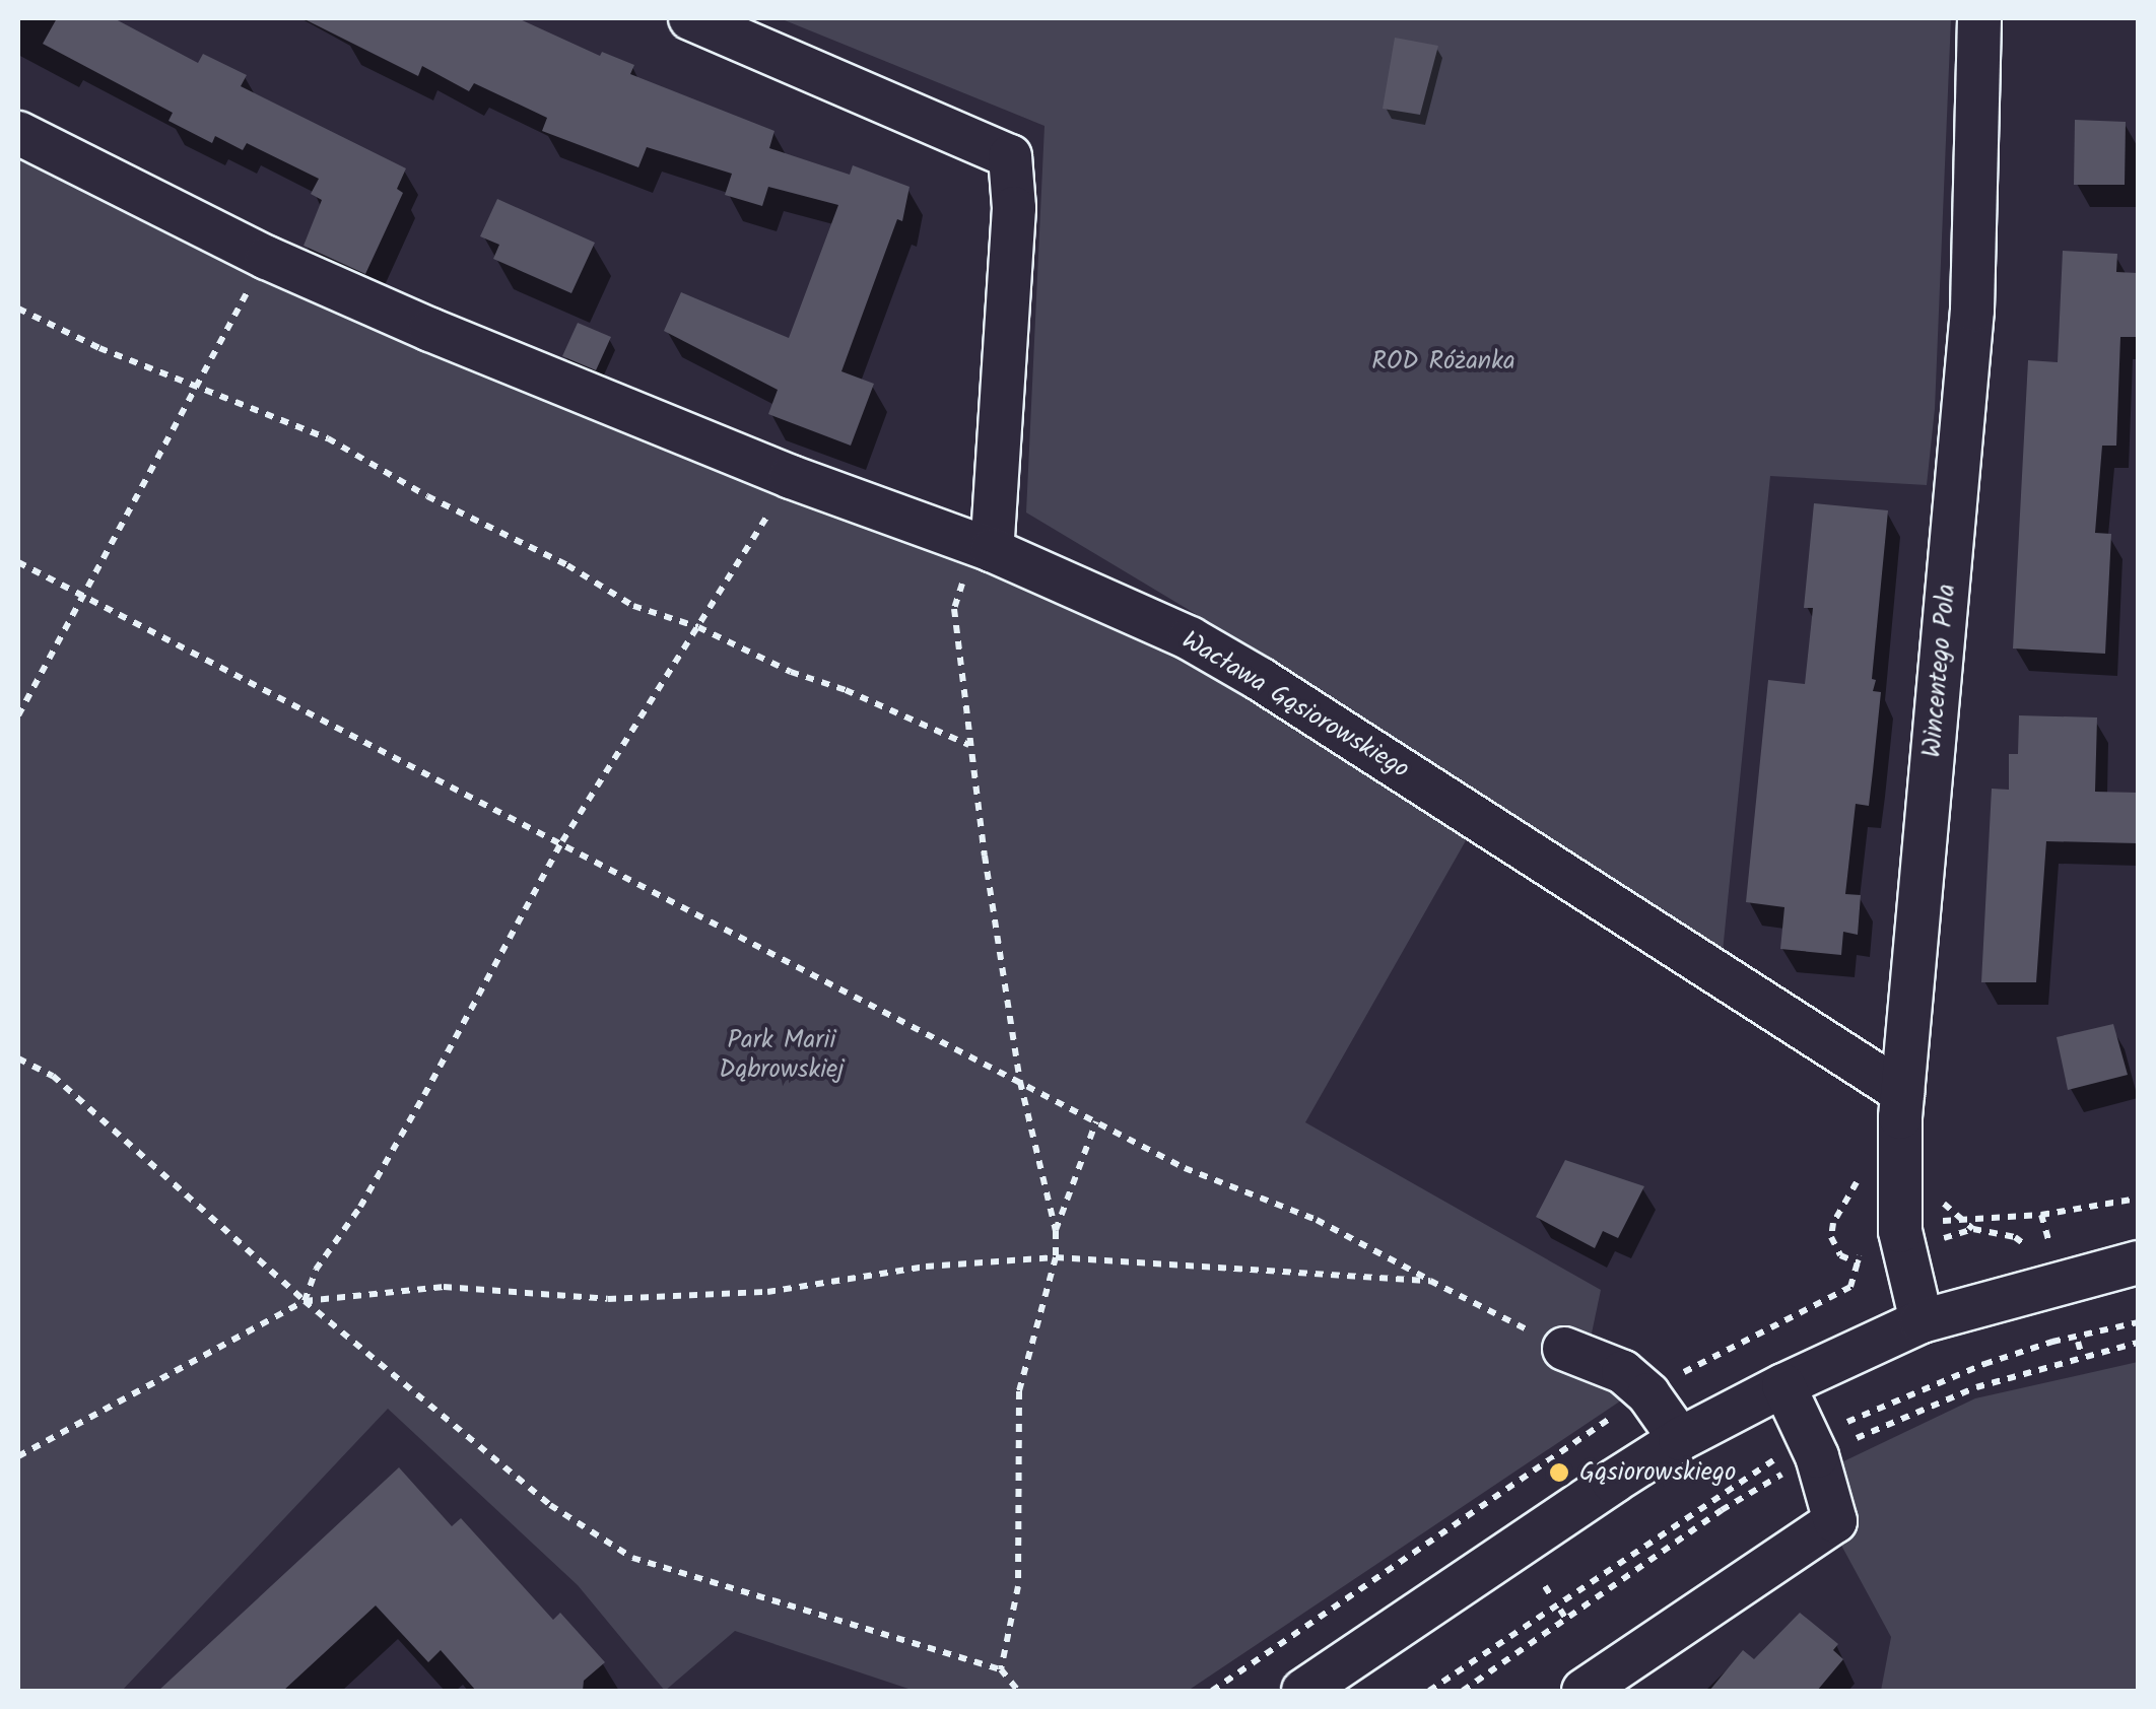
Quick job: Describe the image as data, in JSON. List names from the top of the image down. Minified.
{"streets":{"street":["Wincentego Pola","Wacława Gąsiorowskiego"]},"crossings":[["Wincentego Pola","Wacława Gąsiorowskiego"]],"parks":["ROD Różanka","Park Marii Dąbrowskiej"],"places":["Gąsiorowskiego"]}
